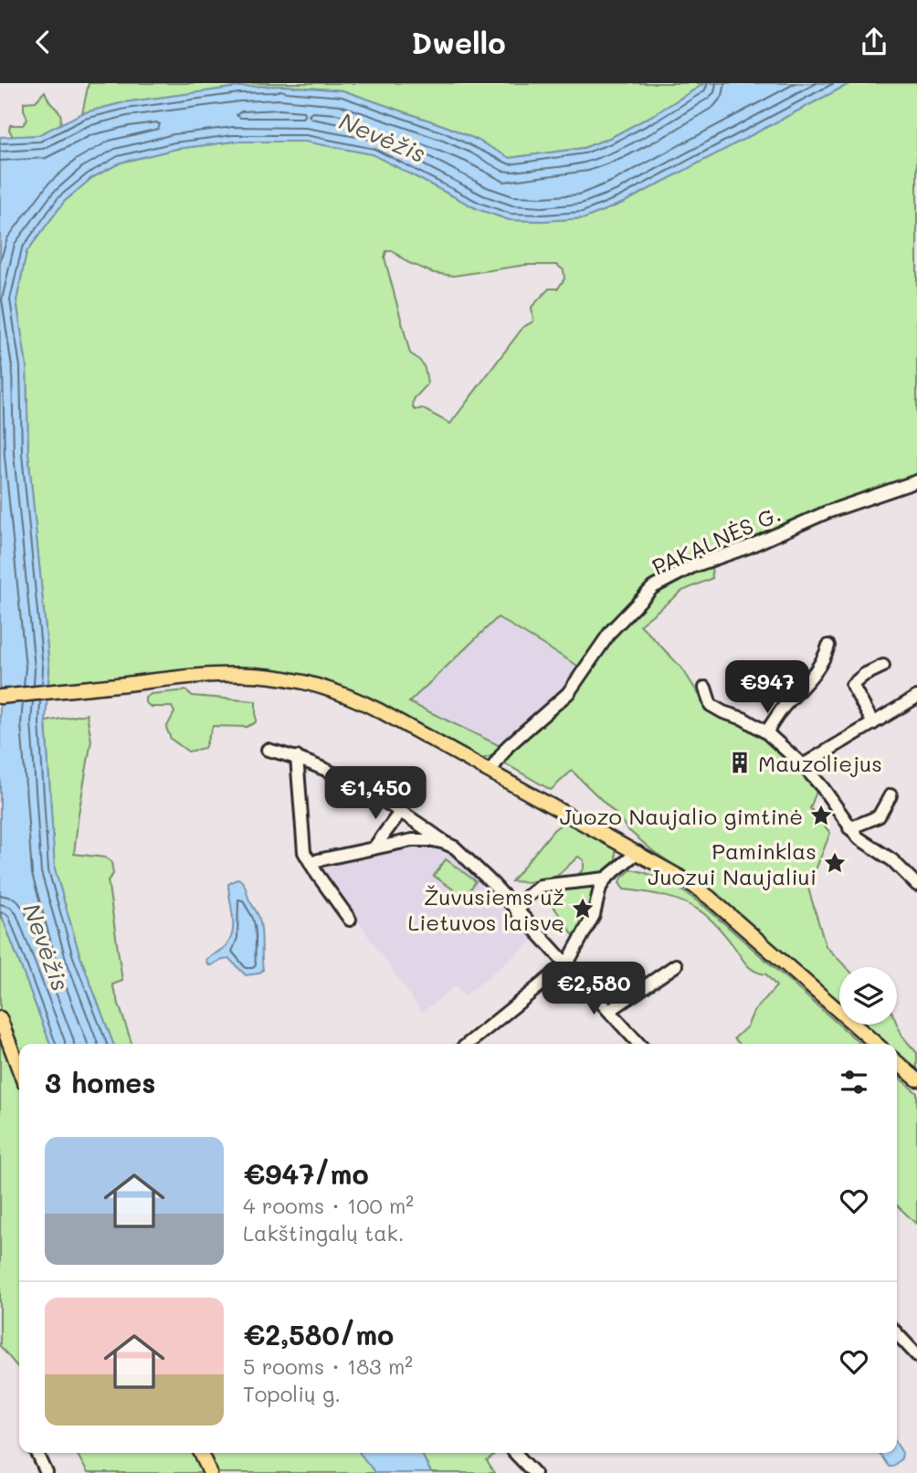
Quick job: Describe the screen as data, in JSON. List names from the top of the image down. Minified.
{"streets":{"street":["PAKALNĖS G."]},"water":["Nevėžis"],"places":{"building":["Mauzoliejus"],"place":["Juozo Naujalio gimtinė","Paminklas Juozui Naujaliui","Žuvusiems už Lietuvos laisvę"]},"page":{"header":"Dwello","price":["€947","€1,450","€2,580"],"heading":"3 homes","list":[{"name":"€947/mo","note":"4 rooms · 100 m² · Lakštingalų tak."},{"name":"€2,580/mo","note":"5 rooms · 183 m² · Topolių g."}]}}
